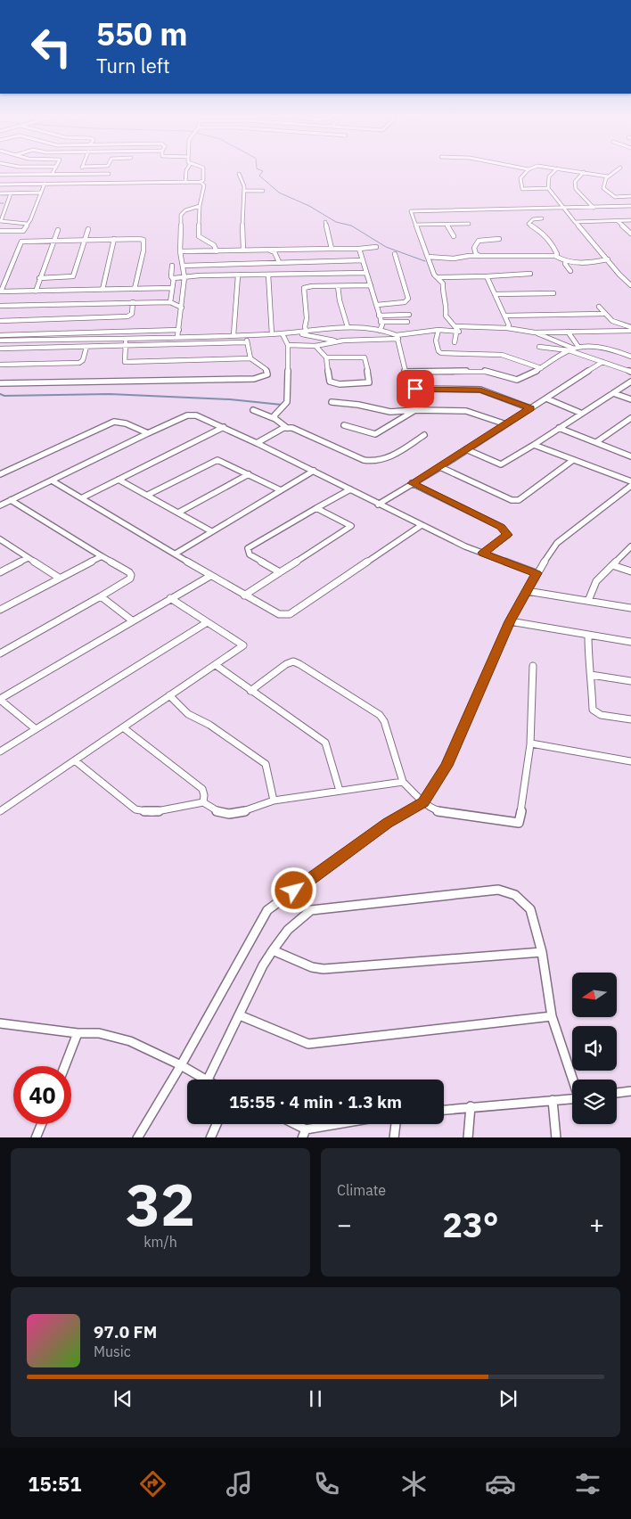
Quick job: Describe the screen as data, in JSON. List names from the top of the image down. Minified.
{"north":"left","page":{"turn":["550 m","Turn left"],"limit":"40","trip":"15:55 · 4 min · 1.3 km","tile":[["32","km/h"],"Climate"],"heat":["−","23°","+"],"song":["97.0 FM","Music"],"tabs":"15:51"}}
